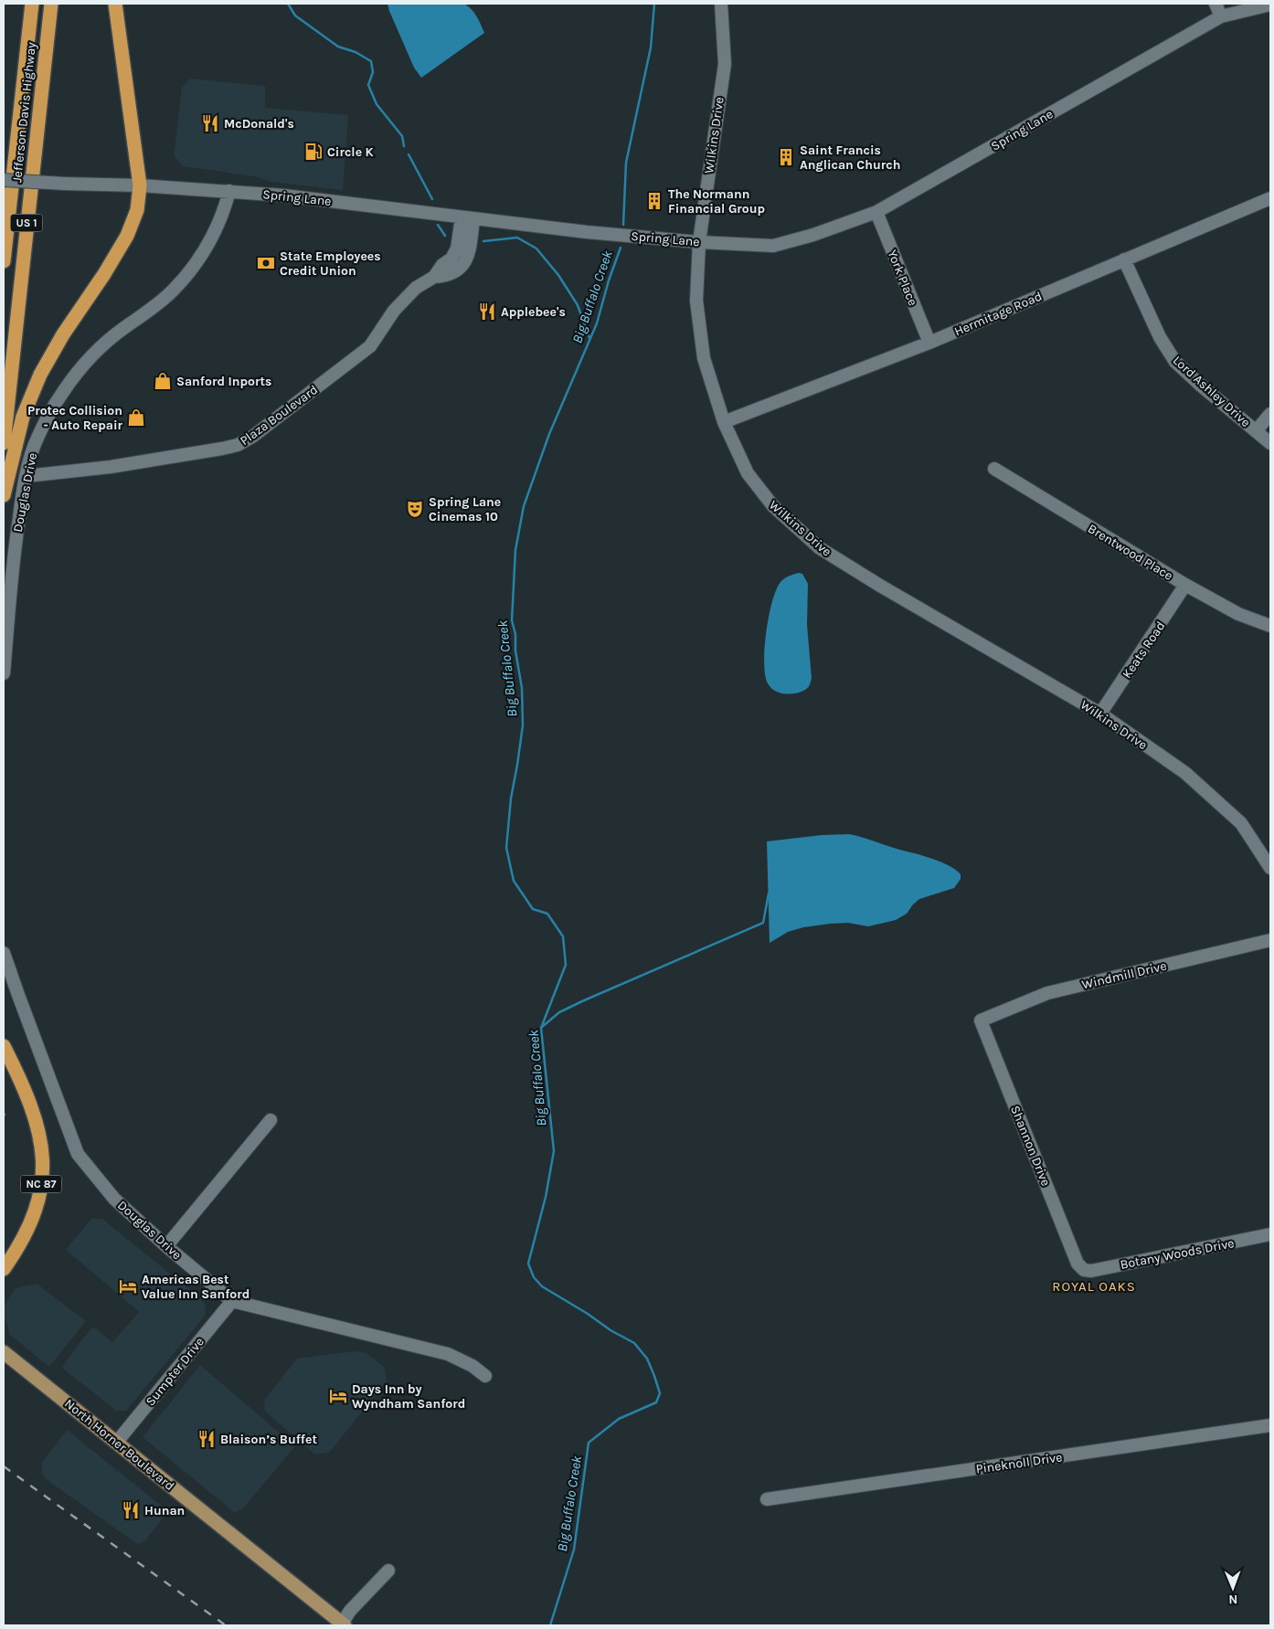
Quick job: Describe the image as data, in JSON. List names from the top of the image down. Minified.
{"streets":{"highway":["Jefferson Davis Highway","US 1","NC 87"],"main road":["North Horner Boulevard"],"street":["Spring Lane","Wilkins Drive","York Place","Hermitage Road","Lord Ashley Drive","Plaza Boulevard","Douglas Drive","Brentwood Place","Keats Road","Windmill Drive","Shannon Drive","Botany Woods Drive","Sumpter Drive","Pineknoll Drive"]},"crossings":[["Spring Lane","Wilkins Drive"],["Spring Lane","York Place"],["Spring Lane","Plaza Boulevard"],["Spring Lane","Douglas Drive"],["Wilkins Drive","Hermitage Road"],["Wilkins Drive","Keats Road"],["York Place","Hermitage Road"],["Hermitage Road","Lord Ashley Drive"],["Plaza Boulevard","Douglas Drive"],["Douglas Drive","Sumpter Drive"],["Brentwood Place","Keats Road"],["Windmill Drive","Shannon Drive"],["Shannon Drive","Botany Woods Drive"],["Sumpter Drive","North Horner Boulevard"]],"districts":["ROYAL OAKS"],"water":["Big Buffalo Creek"],"places":{"restaurant":["McDonald's","Applebee's","Blaison’s Buffet","Hunan"],"fuel station":["Circle K"],"building":["Saint Francis Anglican Church","The Normann Financial Group"],"bank":["State Employees Credit Union"],"shop":["Sanford Inports","Protec Collision - Auto Repair"],"theatre":["Spring Lane Cinemas 10"],"hotel":["Americas Best Value Inn Sanford","Days Inn by Wyndham Sanford"]},"north":"bottom"}
